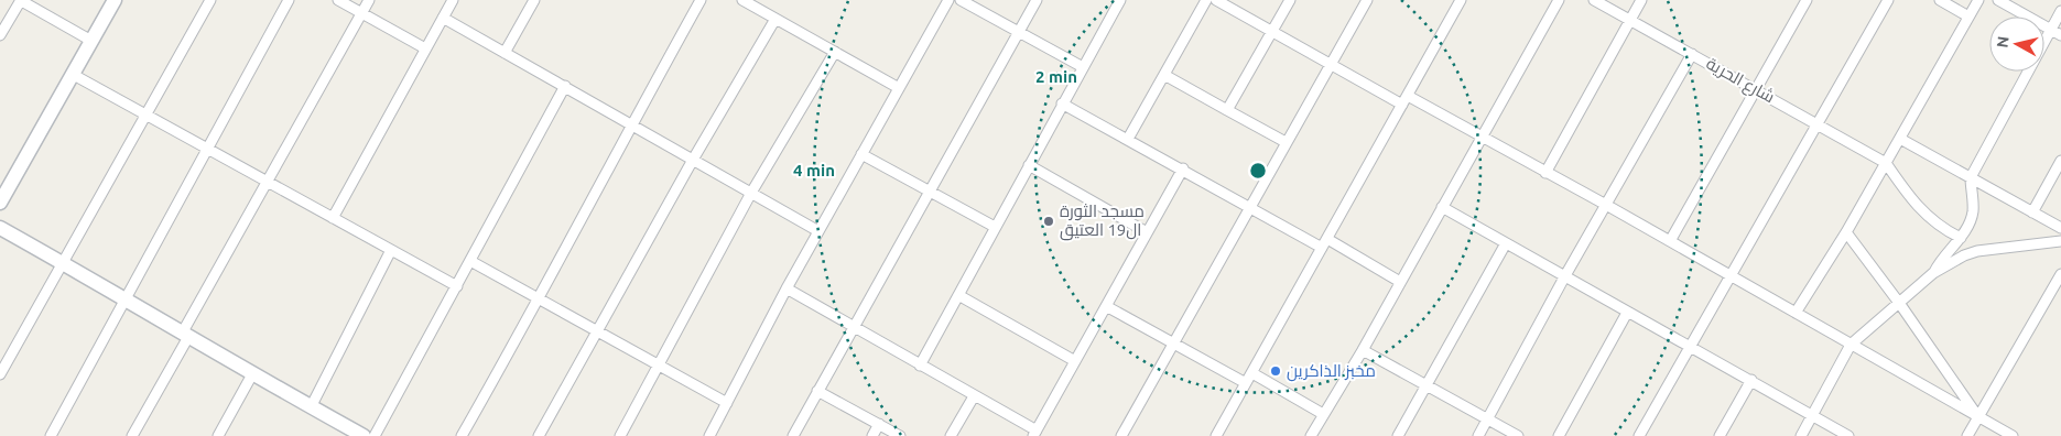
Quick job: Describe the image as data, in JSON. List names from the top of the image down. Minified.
{"streets":{"street":["شارع الحرية"]},"places":["مسجد الثورة ال19 العتيق","مخبز الذاكرين"],"north":"left","rings":["2 min","4 min"]}
